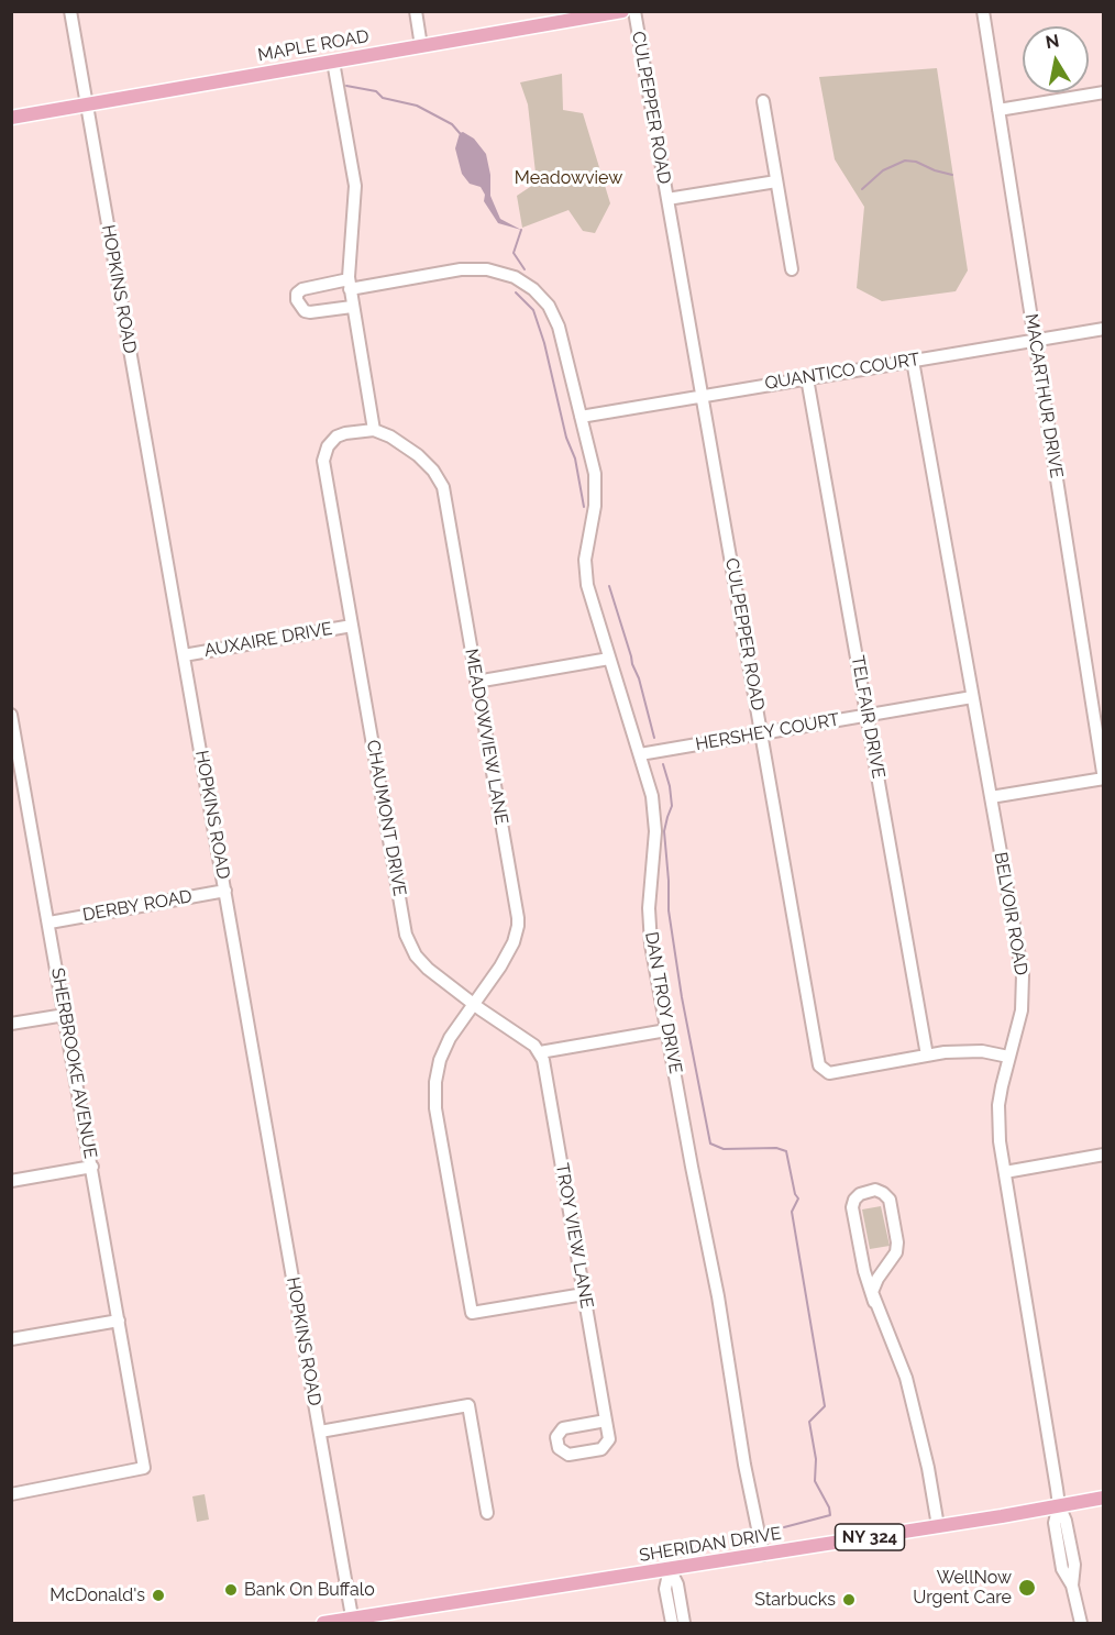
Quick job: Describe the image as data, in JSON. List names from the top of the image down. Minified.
{"streets":{"main road":["MAPLE ROAD","NY 324","SHERIDAN DRIVE"],"street":["CULPEPPER ROAD","HOPKINS ROAD","QUANTICO COURT","MACARTHUR DRIVE","AUXAIRE DRIVE","TELFAIR DRIVE","HERSHEY COURT","MEADOWVIEW LANE","CHAUMONT DRIVE","DERBY ROAD","BELVOIR ROAD","DAN TROY DRIVE","SHERBROOKE AVENUE","TROY VIEW LANE"]},"crossings":[["MAPLE ROAD","HOPKINS ROAD"],["CULPEPPER ROAD","QUANTICO COURT"],["CULPEPPER ROAD","TELFAIR DRIVE"],["CULPEPPER ROAD","HERSHEY COURT"],["CULPEPPER ROAD","BELVOIR ROAD"],["HOPKINS ROAD","AUXAIRE DRIVE"],["HOPKINS ROAD","DERBY ROAD"],["HOPKINS ROAD","SHERIDAN DRIVE"],["QUANTICO COURT","MACARTHUR DRIVE"],["QUANTICO COURT","TELFAIR DRIVE"],["QUANTICO COURT","BELVOIR ROAD"],["QUANTICO COURT","DAN TROY DRIVE"],["AUXAIRE DRIVE","CHAUMONT DRIVE"],["TELFAIR DRIVE","HERSHEY COURT"],["HERSHEY COURT","BELVOIR ROAD"],["HERSHEY COURT","DAN TROY DRIVE"],["MEADOWVIEW LANE","CHAUMONT DRIVE"],["MEADOWVIEW LANE","TROY VIEW LANE"],["CHAUMONT DRIVE","TROY VIEW LANE"],["DERBY ROAD","SHERBROOKE AVENUE"],["BELVOIR ROAD","SHERIDAN DRIVE"],["DAN TROY DRIVE","SHERIDAN DRIVE"]],"parks":["Meadowview"],"places":["WellNow Urgent Care","Bank On Buffalo","McDonald's","Starbucks"],"north":"top"}
